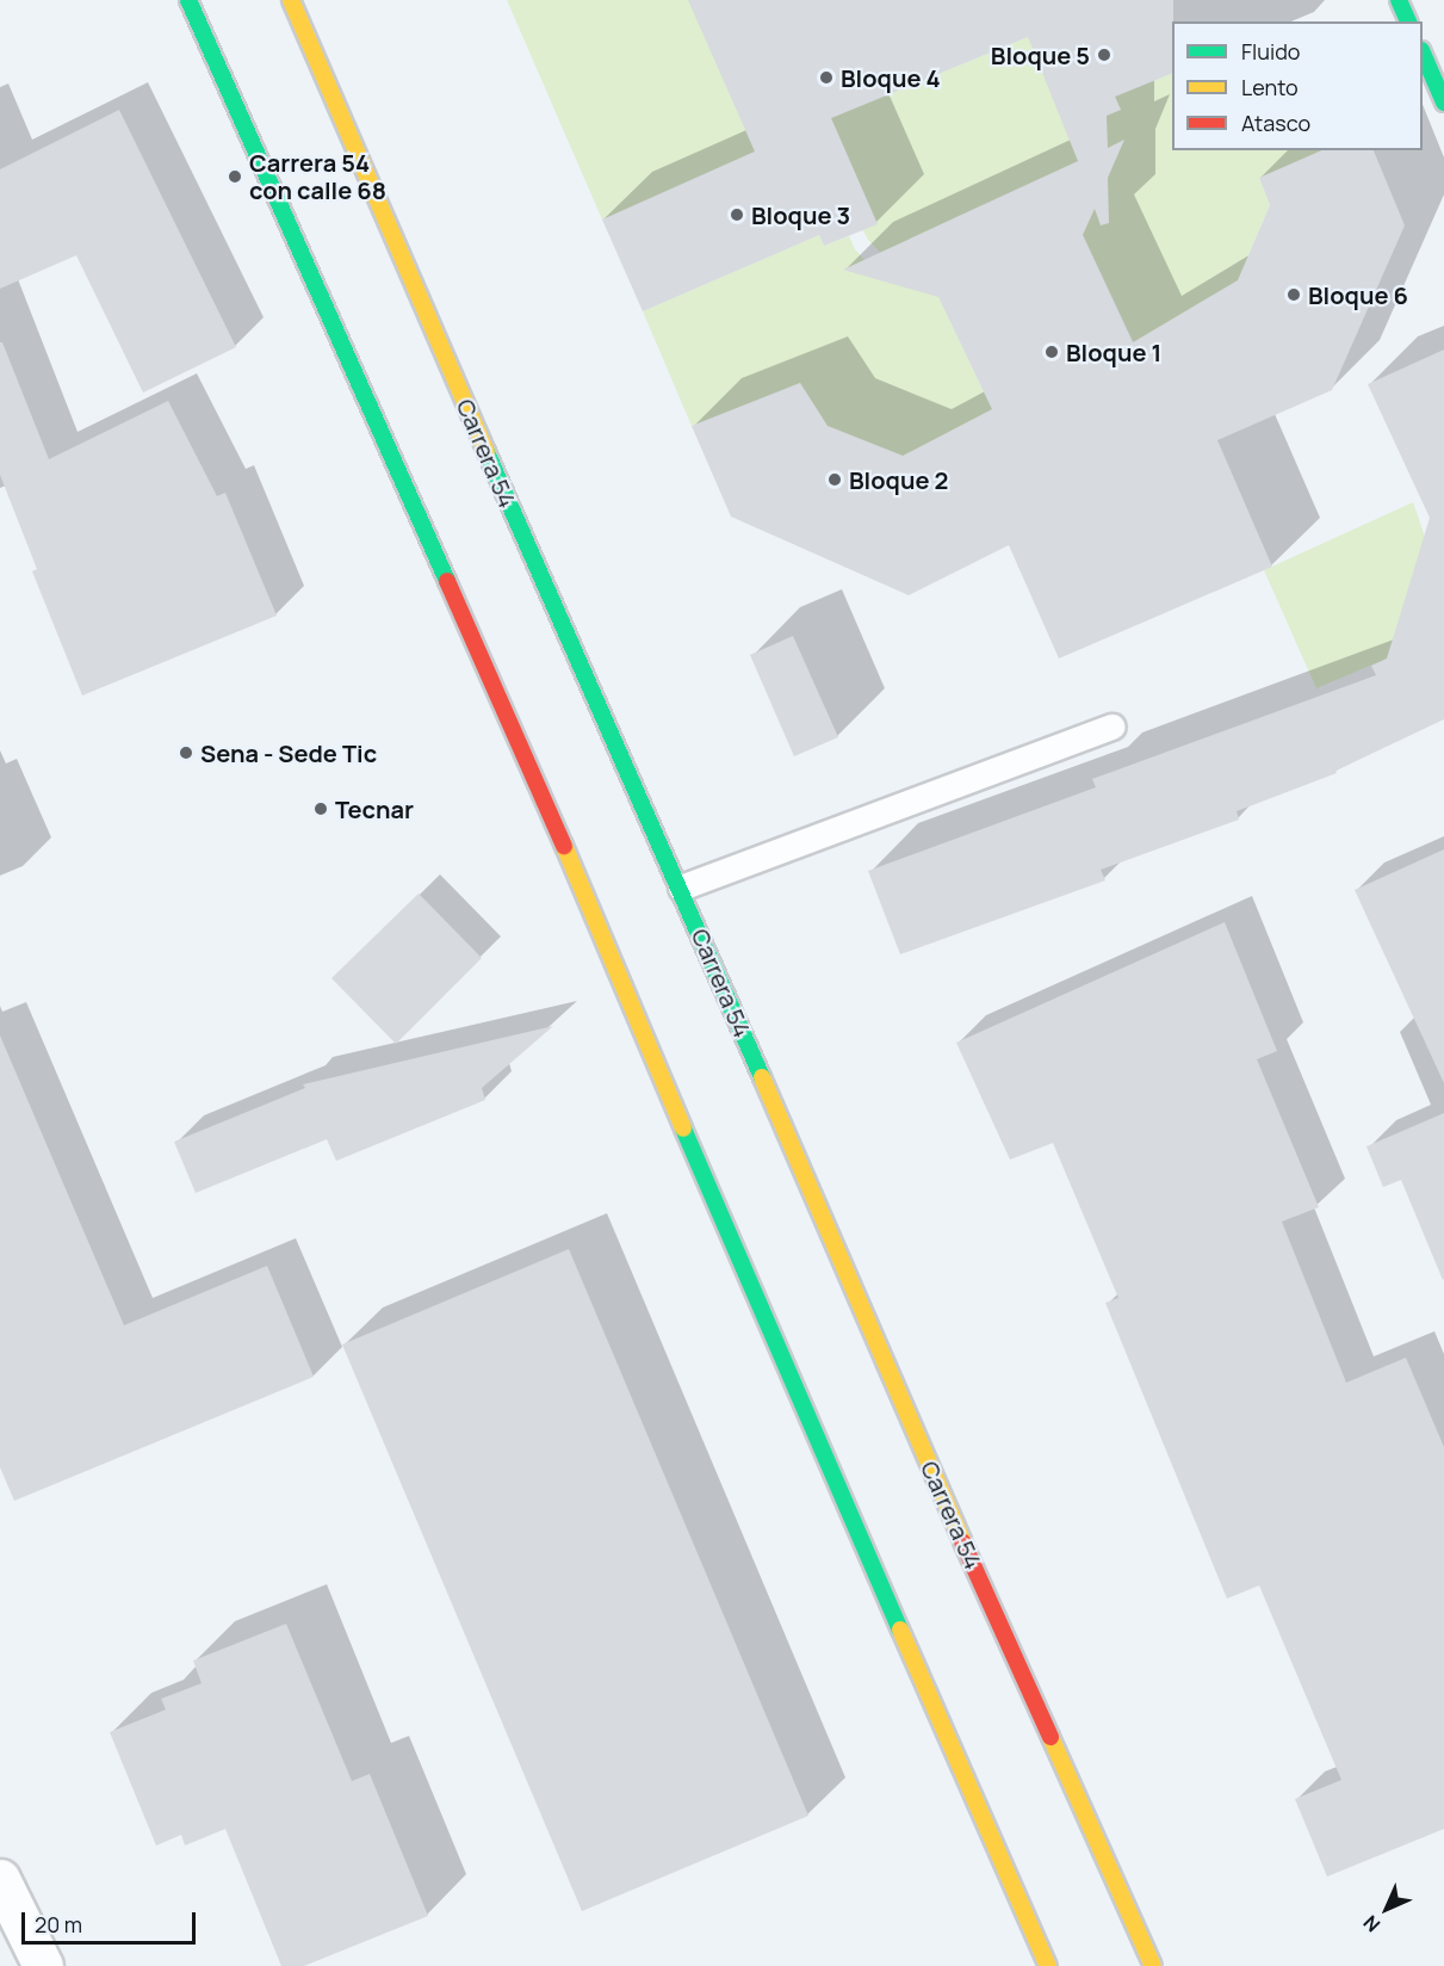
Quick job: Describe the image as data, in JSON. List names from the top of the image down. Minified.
{"streets":{"main road":["Carrera 54"]},"places":["Bloque 5","Bloque 4","Carrera 54 con calle 68","Bloque 3","Bloque 6","Bloque 1","Bloque 2","Sena - Sede Tic","Tecnar"],"legend":["Fluido","Lento","Atasco"],"scale_bar":"20 m","north":"bottom left"}
